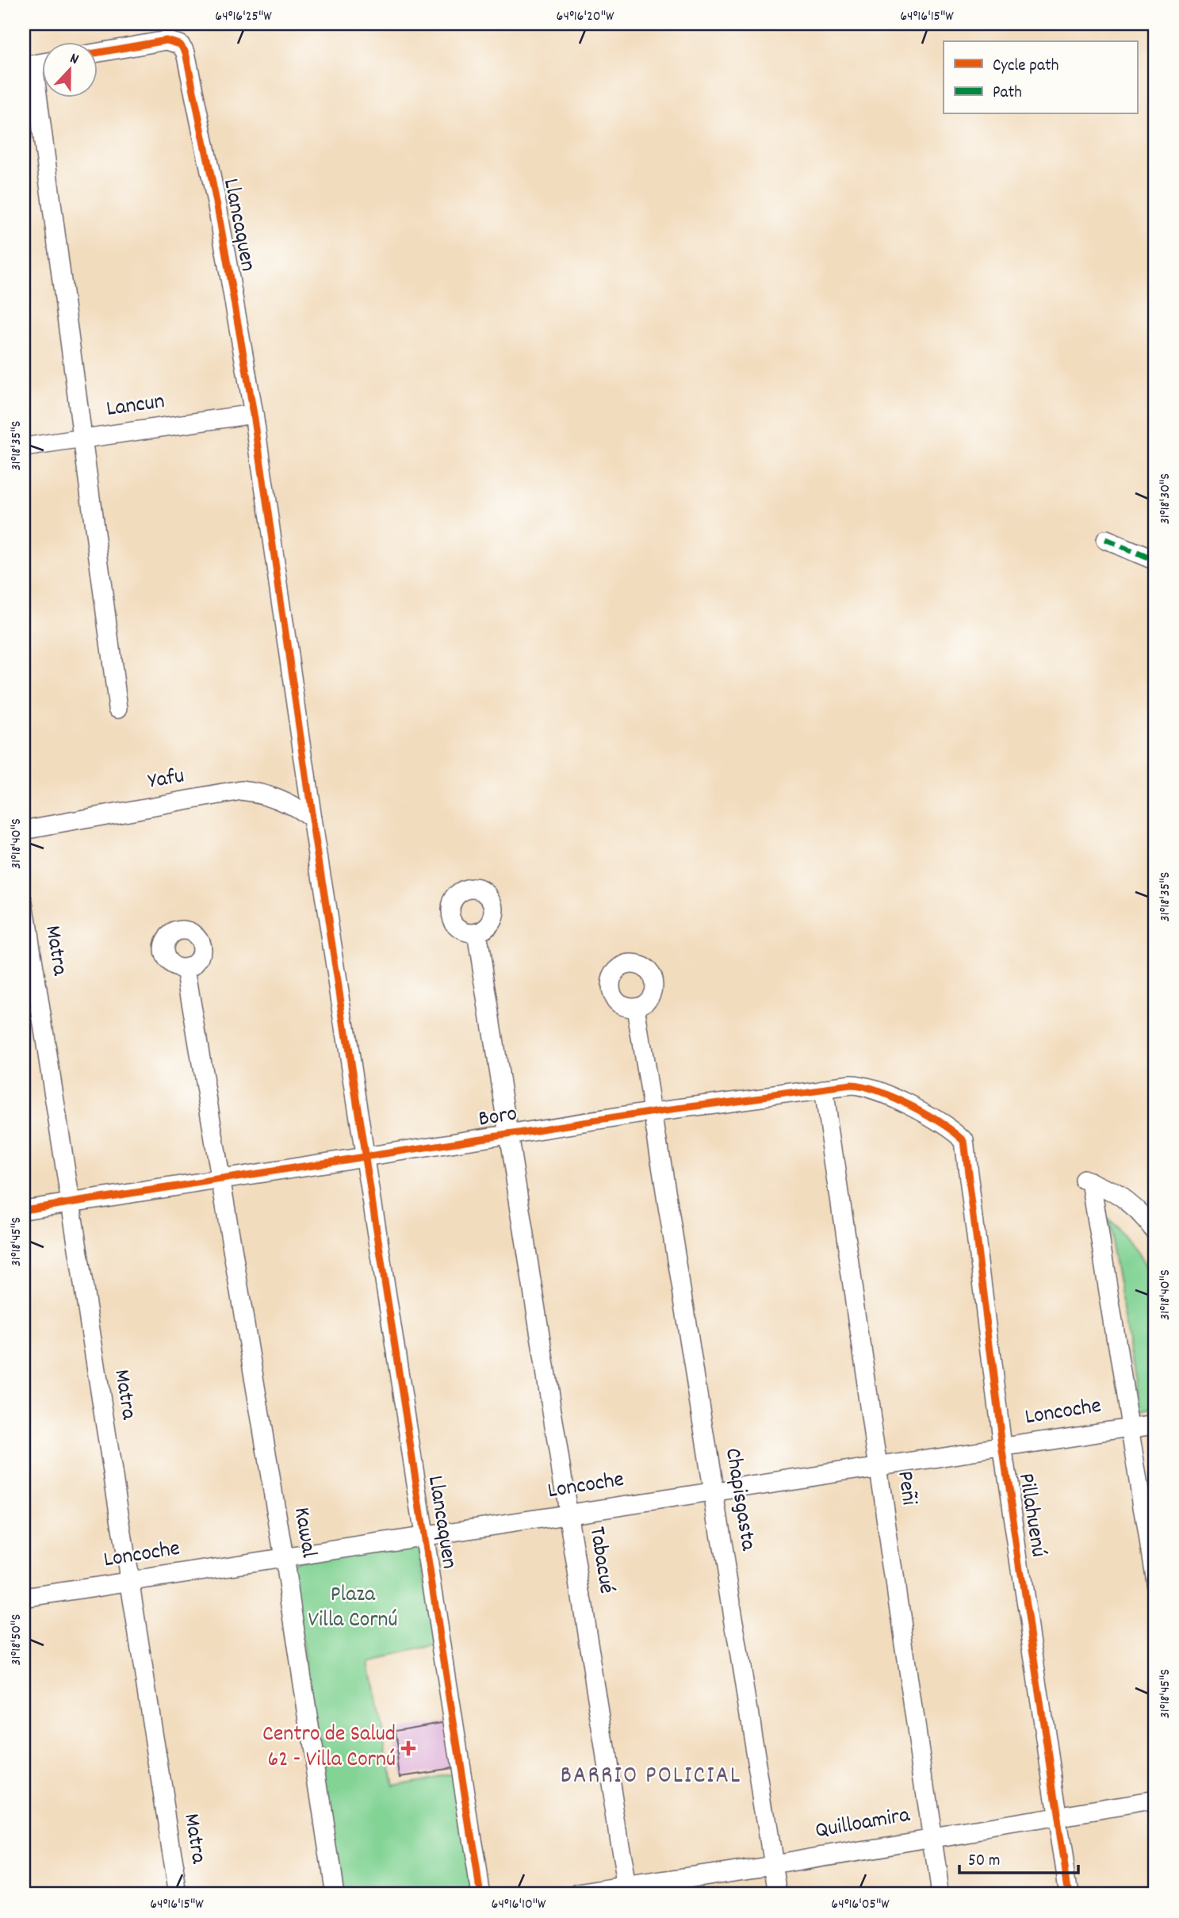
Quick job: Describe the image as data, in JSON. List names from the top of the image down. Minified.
{"streets":{"street":["Llancaquen","Lancun","Yafu","Matra","Boro","Loncoche","Peñi","Chapisgasta","Pillahuenú","Kawal","Tabacué","Quilloamira"]},"crossings":[["Llancaquen","Lancun"],["Llancaquen","Yafu"],["Llancaquen","Boro"],["Llancaquen","Loncoche"],["Matra","Boro"],["Matra","Loncoche"],["Boro","Peñi"],["Boro","Chapisgasta"],["Boro","Pillahuenú"],["Boro","Kawal"],["Boro","Tabacué"],["Loncoche","Peñi"],["Loncoche","Chapisgasta"],["Loncoche","Pillahuenú"],["Loncoche","Kawal"],["Loncoche","Tabacué"],["Peñi","Quilloamira"],["Chapisgasta","Quilloamira"],["Pillahuenú","Quilloamira"],["Tabacué","Quilloamira"]],"districts":["BARRIO POLICIAL"],"parks":["Plaza Villa Cornú"],"places":{"health":["Centro de Salud 62 - Villa Cornú"]},"legend":["Cycle path","Path"],"scale_bar":"50 m","north":"top","coordinates":["64°16'25\"W","64°16'20\"W","64°16'15\"W","31°18'35\"S","31°18'30\"S","31°18'40\"S","31°18'45\"S","31°18'50\"S","64°16'10\"W","64°16'05\"W"]}
